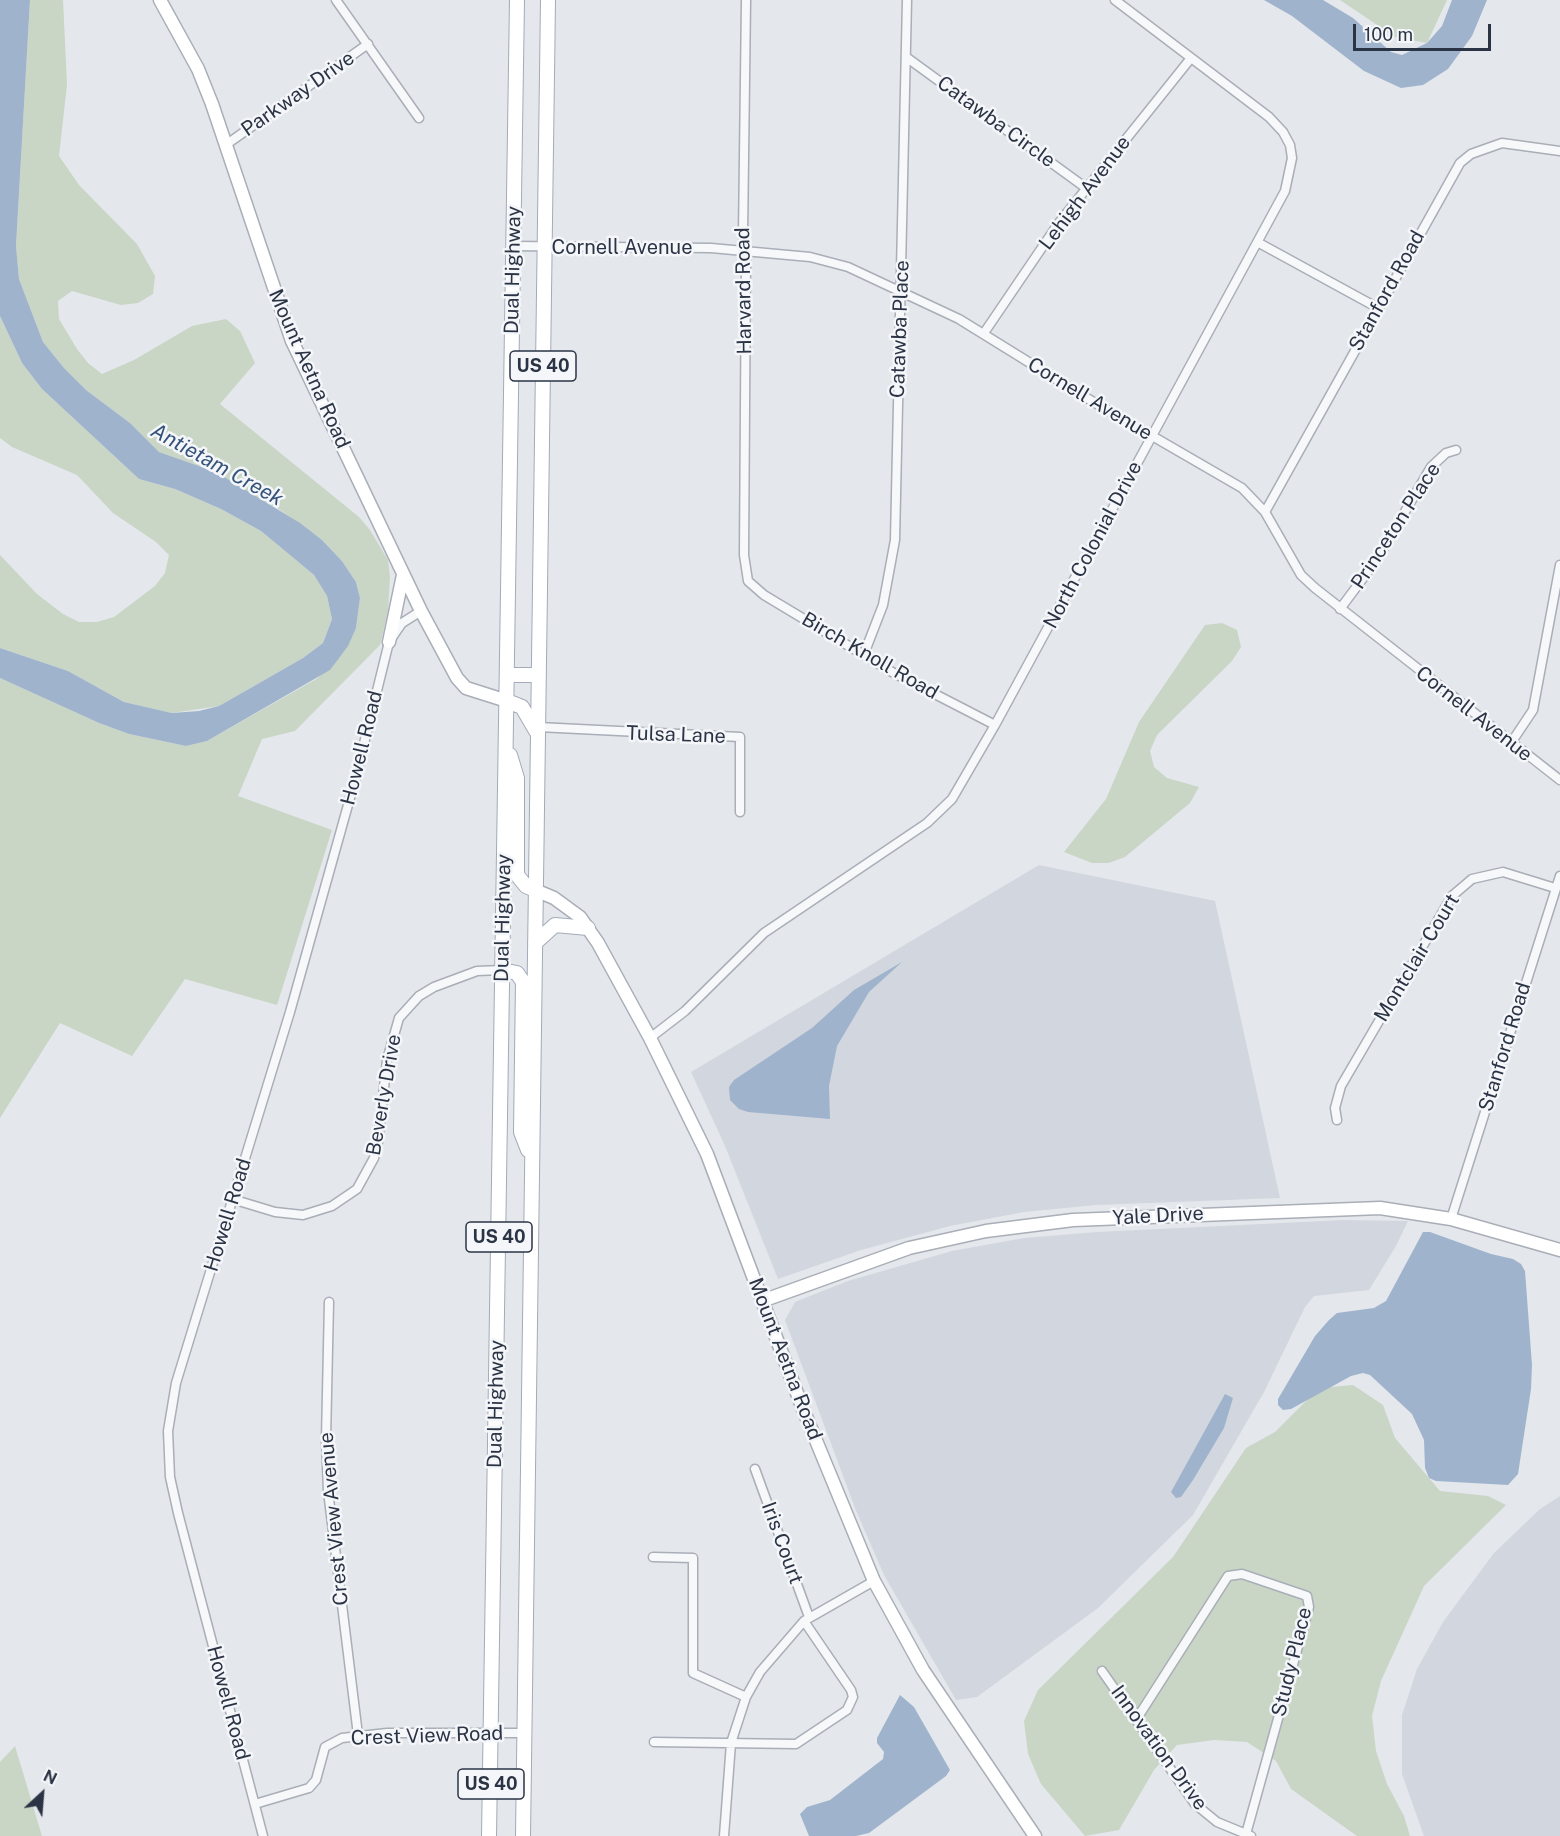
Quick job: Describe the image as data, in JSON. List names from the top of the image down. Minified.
{"streets":{"main road":["Dual Highway","US 40"],"street":["Parkway Drive","Catawba Circle","Lehigh Avenue","Cornell Avenue","Harvard Road","Stanford Road","Catawba Place","Mount Aetna Road","Princeton Place","North Colonial Drive","Birch Knoll Road","Tulsa Lane","Howell Road","Montclair Court","Beverly Drive","Yale Drive","Crest View Avenue","Iris Court","Study Place","Crest View Road","Innovation Drive"]},"crossings":[["Parkway Drive","Mount Aetna Road"],["Catawba Circle","Lehigh Avenue"],["Catawba Circle","Catawba Place"],["Lehigh Avenue","Cornell Avenue"],["Lehigh Avenue","North Colonial Drive"],["Cornell Avenue","Dual Highway"],["Cornell Avenue","Harvard Road"],["Cornell Avenue","Stanford Road"],["Cornell Avenue","Catawba Place"],["Cornell Avenue","Princeton Place"],["Cornell Avenue","North Colonial Drive"],["Dual Highway","Mount Aetna Road"],["Dual Highway","Tulsa Lane"],["Dual Highway","Beverly Drive"],["Dual Highway","Crest View Road"],["Harvard Road","Birch Knoll Road"],["Stanford Road","Montclair Court"],["Stanford Road","Yale Drive"],["Catawba Place","Birch Knoll Road"],["Mount Aetna Road","North Colonial Drive"],["Mount Aetna Road","Howell Road"],["Mount Aetna Road","Yale Drive"],["North Colonial Drive","Birch Knoll Road"],["Howell Road","Beverly Drive"],["Howell Road","Crest View Road"],["Crest View Avenue","Crest View Road"],["Study Place","Innovation Drive"]],"water":["Antietam Creek"],"scale_bar":"100 m","north":"top right"}
